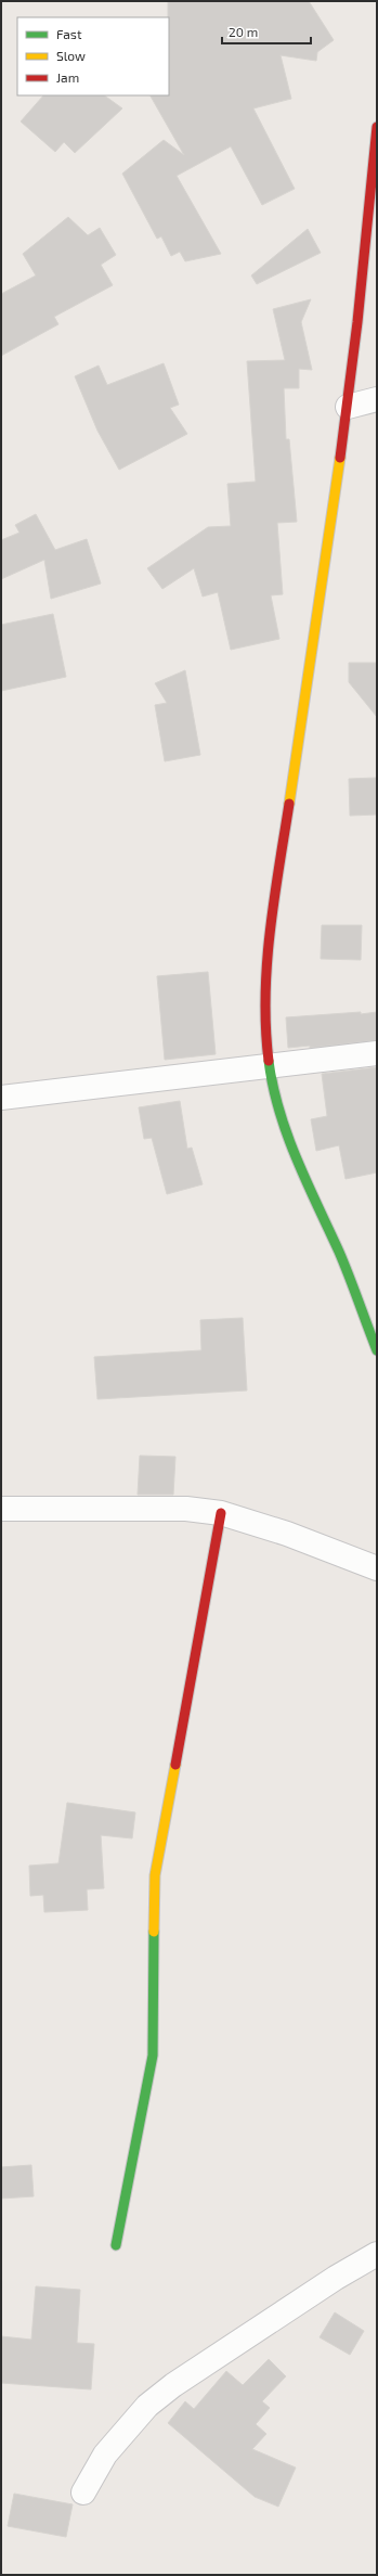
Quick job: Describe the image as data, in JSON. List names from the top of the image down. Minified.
{"legend":["Fast","Slow","Jam"],"scale_bar":"20 m"}
